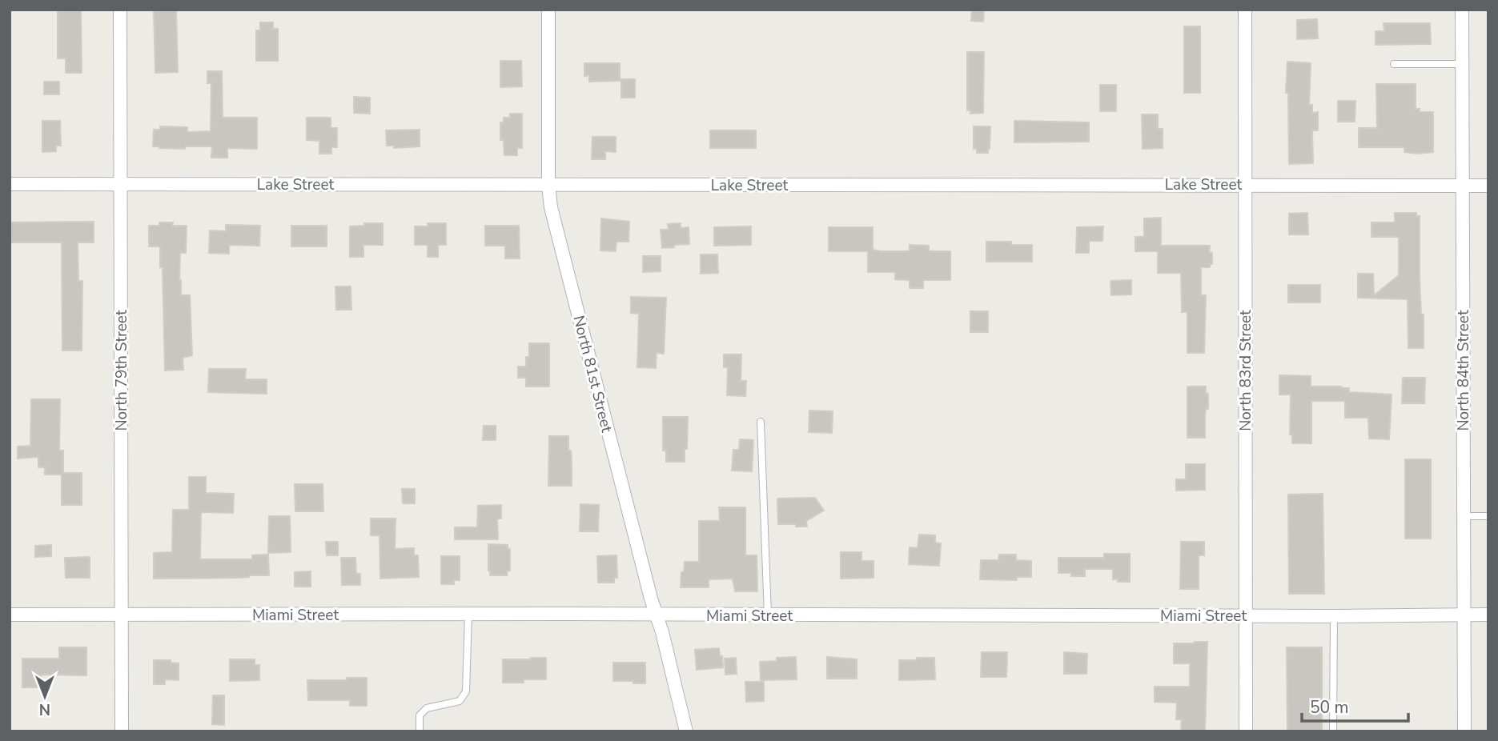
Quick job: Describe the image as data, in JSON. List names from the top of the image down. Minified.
{"streets":{"street":["Lake Street","North 79th Street","North 83rd Street","North 84th Street","North 81st Street","Miami Street"]},"crossings":[["Lake Street","North 79th Street"],["Lake Street","North 83rd Street"],["Lake Street","North 84th Street"],["Lake Street","North 81st Street"],["North 79th Street","Miami Street"],["North 83rd Street","Miami Street"],["North 84th Street","Miami Street"],["North 81st Street","Miami Street"]],"scale_bar":"50 m","north":"bottom"}
